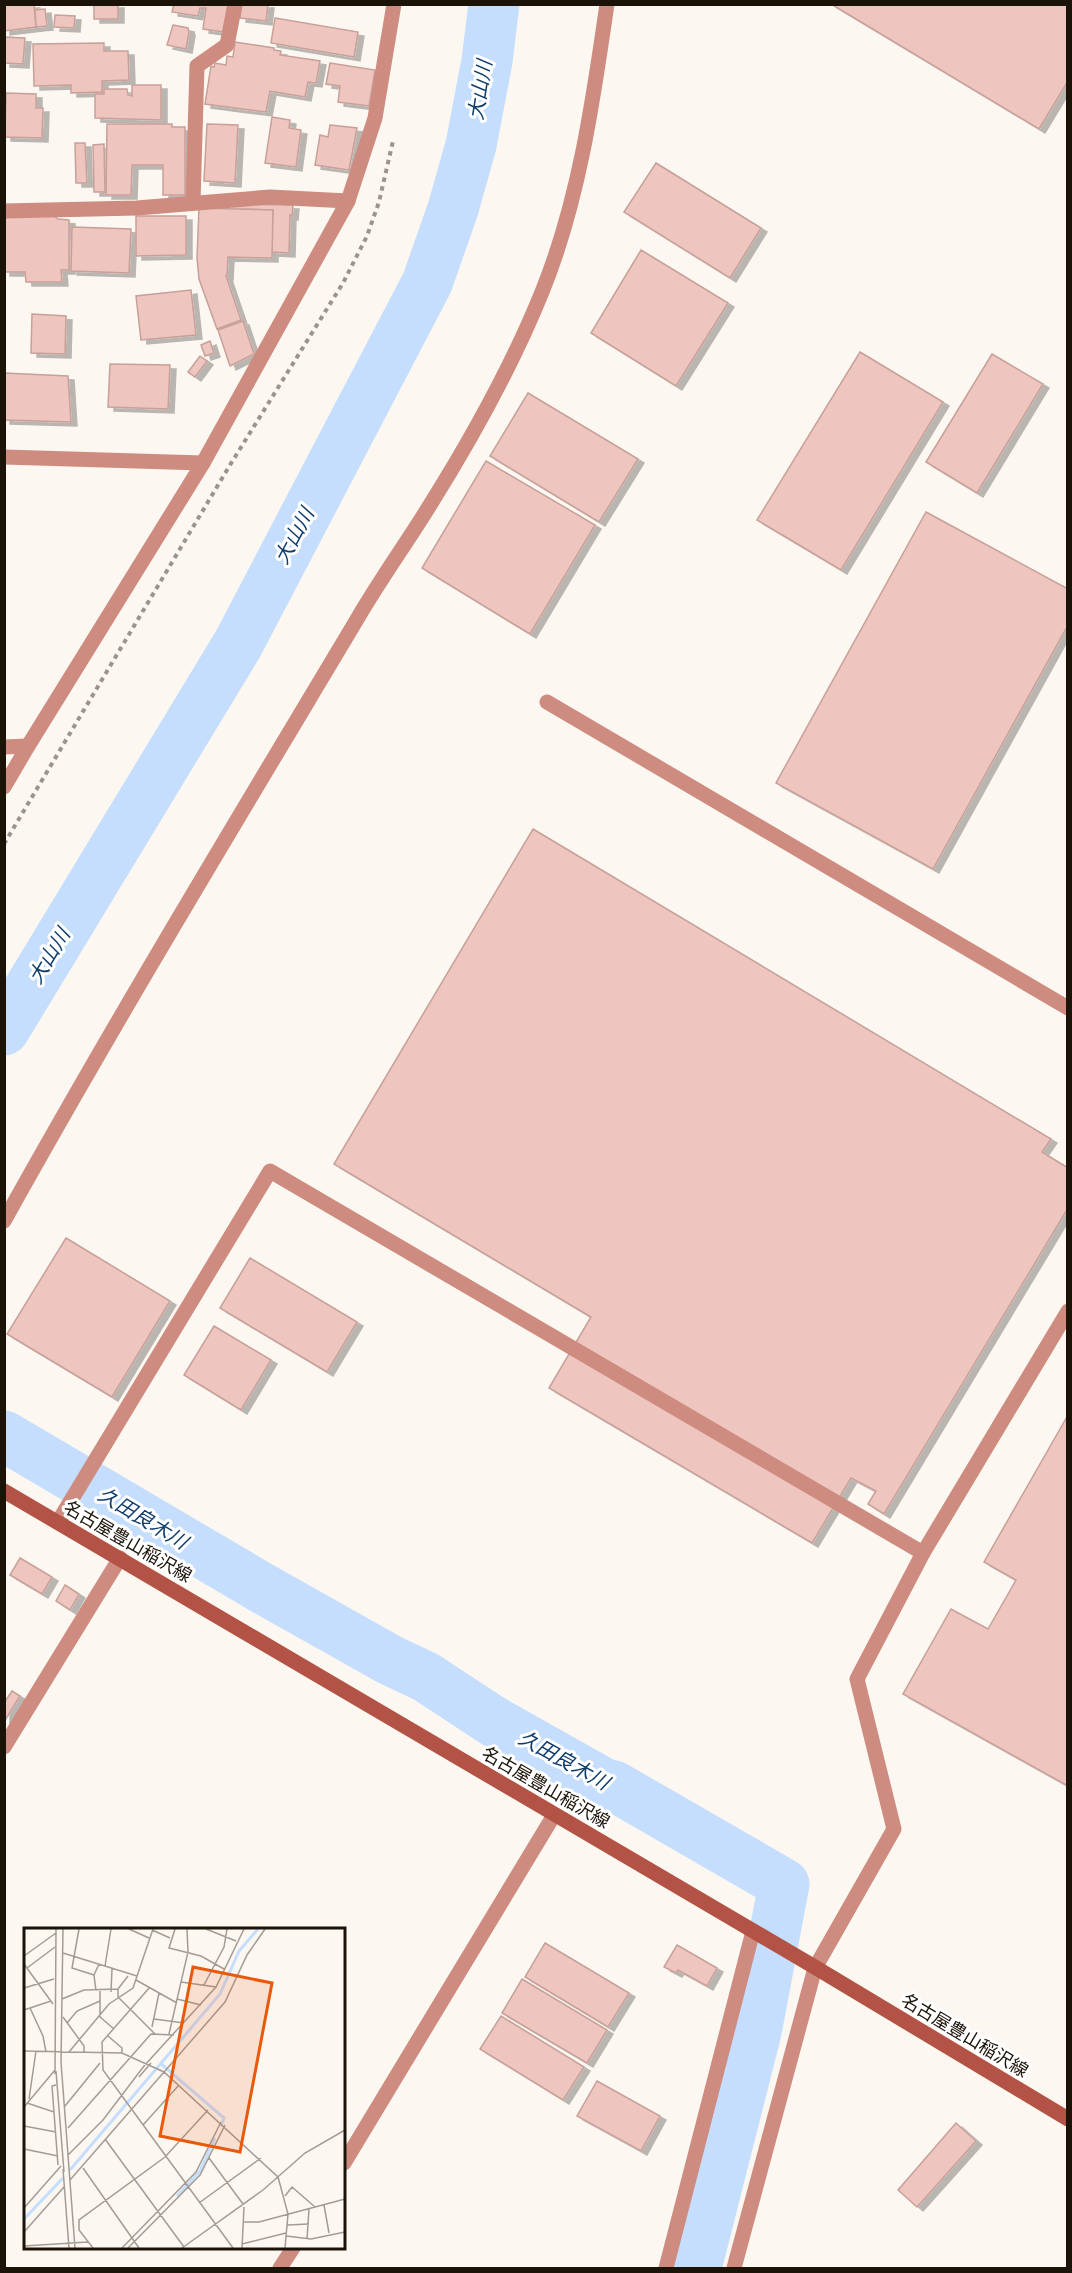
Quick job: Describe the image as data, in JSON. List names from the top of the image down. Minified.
{"streets":{"main road":["名古屋豊山稲沢線"]},"water":["大山川","久田良木川"]}
